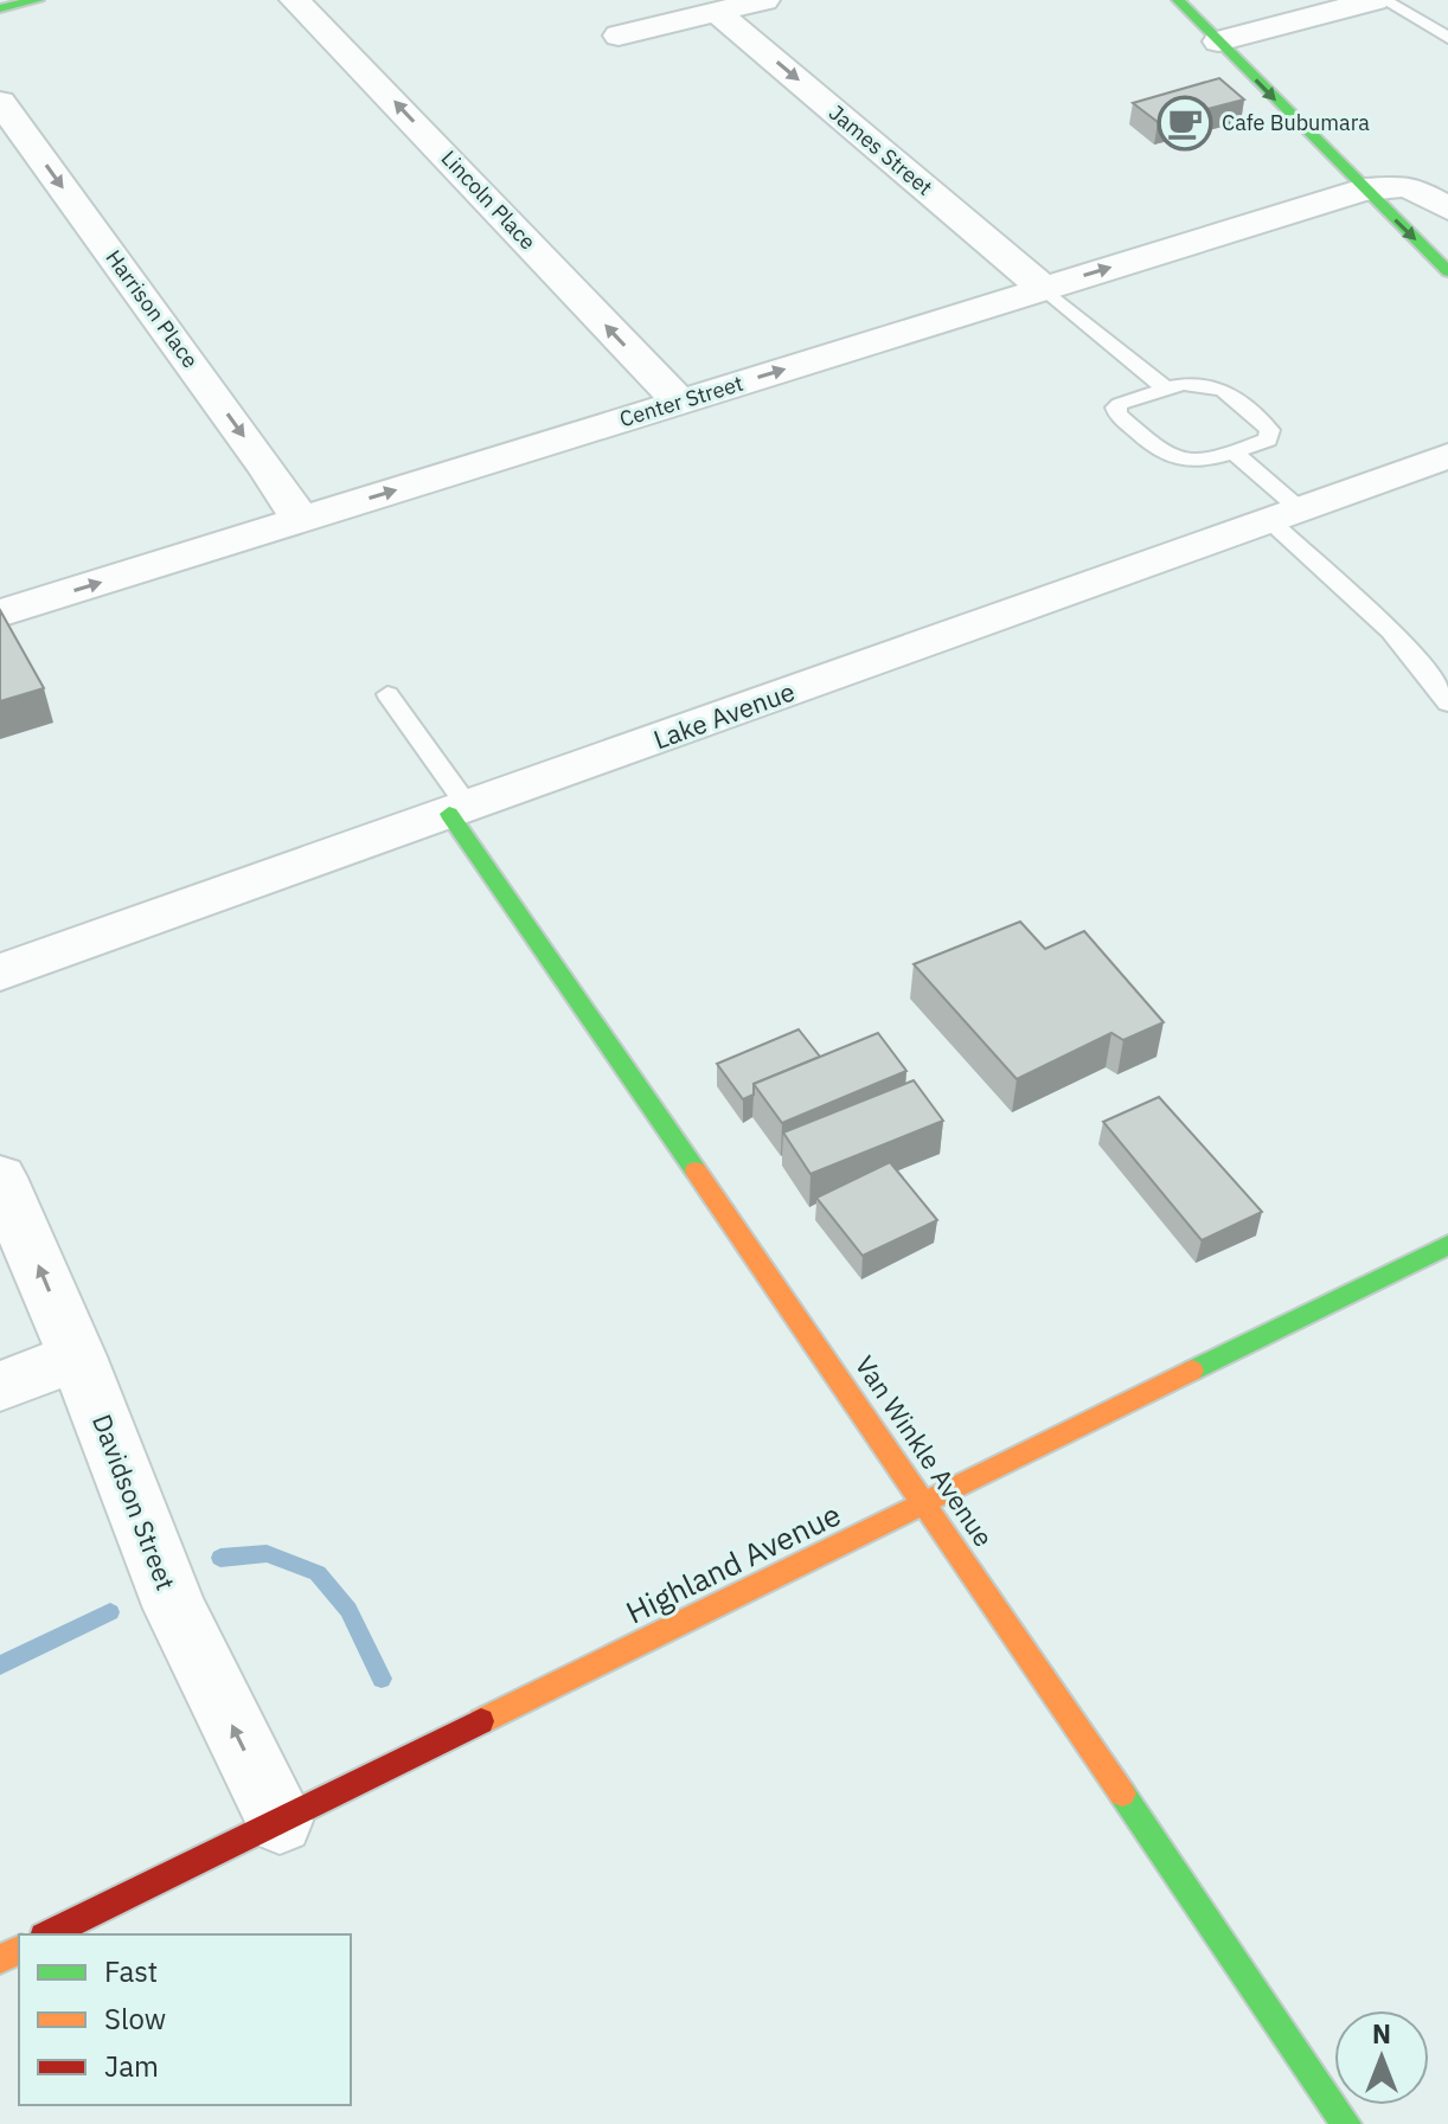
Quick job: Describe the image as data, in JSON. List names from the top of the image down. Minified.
{"streets":{"street":["James Street","Lincoln Place","Harrison Place","Center Street","Lake Avenue","Van Winkle Avenue","Davidson Street","Highland Avenue"]},"crossings":[["James Street","Center Street"],["Lincoln Place","Center Street"],["Harrison Place","Center Street"],["Lake Avenue","Van Winkle Avenue"],["Van Winkle Avenue","Highland Avenue"],["Davidson Street","Highland Avenue"]],"one_way":["James Street","Lincoln Place","Harrison Place","Center Street","Davidson Street"],"places":{"cafe":["Cafe Bubumara"]},"legend":["Fast","Slow","Jam"],"north":"top"}
